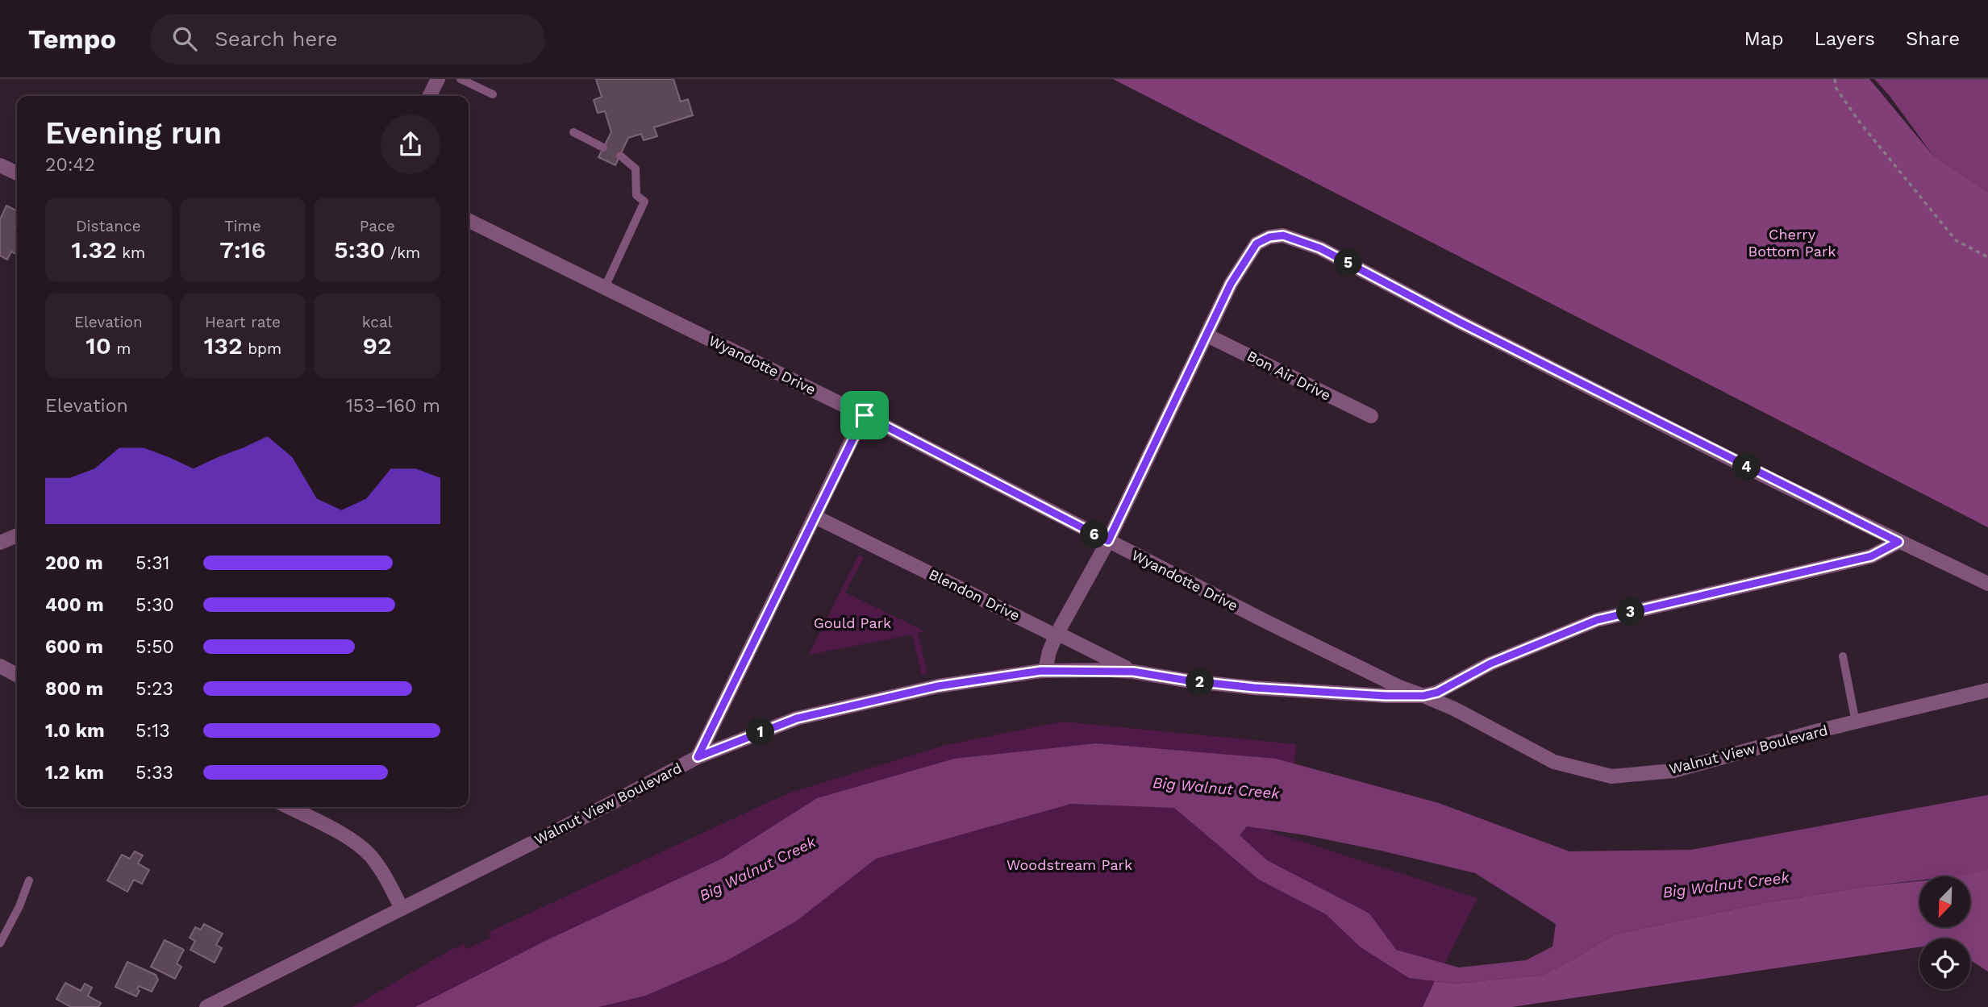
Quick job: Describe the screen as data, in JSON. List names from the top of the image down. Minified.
{"streets":{"street":["Wyandotte Drive","Bon Air Drive","Blendon Drive","Walnut View Boulevard"]},"crossings":[["Wyandotte Drive","Walnut View Boulevard"],["Blendon Drive","Walnut View Boulevard"]],"water":["Big Walnut Creek"],"parks":["Cherry Bottom Park","Gould Park","Woodstream Park"],"north":"bottom left","page":{"header":"Tempo","search":"Search here","nav":["Map","Layers","Share"],"heading":["Evening run","20:42"],"stats":[["Distance","1.32 km"],["Time","7:16"],["Pace","5:30 /km"],["Elevation","10 m"],["Heart rate","132 bpm"],["kcal","92"]],"pins":["5","4","6","3","2","1"],"chart":["Elevation","153–160 m"],"list":[{"name":"200 m","note":"5:31"},{"name":"400 m","note":"5:30"},{"name":"600 m","note":"5:50"},{"name":"800 m","note":"5:23"},{"name":"1.0 km","note":"5:13"},{"name":"1.2 km","note":"5:33"}]}}
